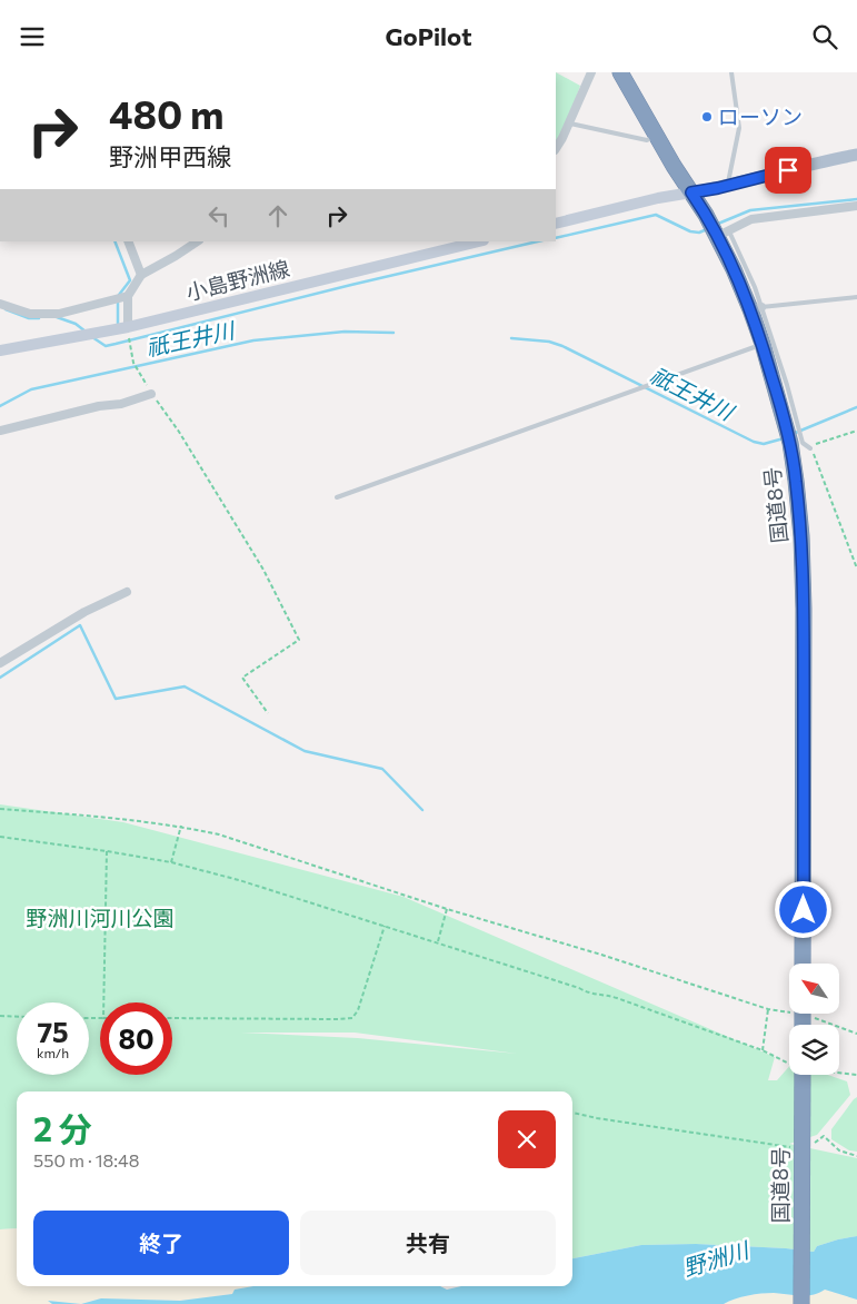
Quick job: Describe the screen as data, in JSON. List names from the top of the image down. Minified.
{"streets":{"highway":["国道8号"],"main road":["小島野洲線"]},"water":["祇王井川","野洲川"],"parks":["野洲川河川公園"],"places":["ローソン"],"north":"top left","page":{"header":"GoPilot","turn":["480 m","野洲甲西線"],"speed":"75 km/h","limit":"80","heading":["2 分","550 m · 18:48"],"buttons":["終了","共有"]}}
